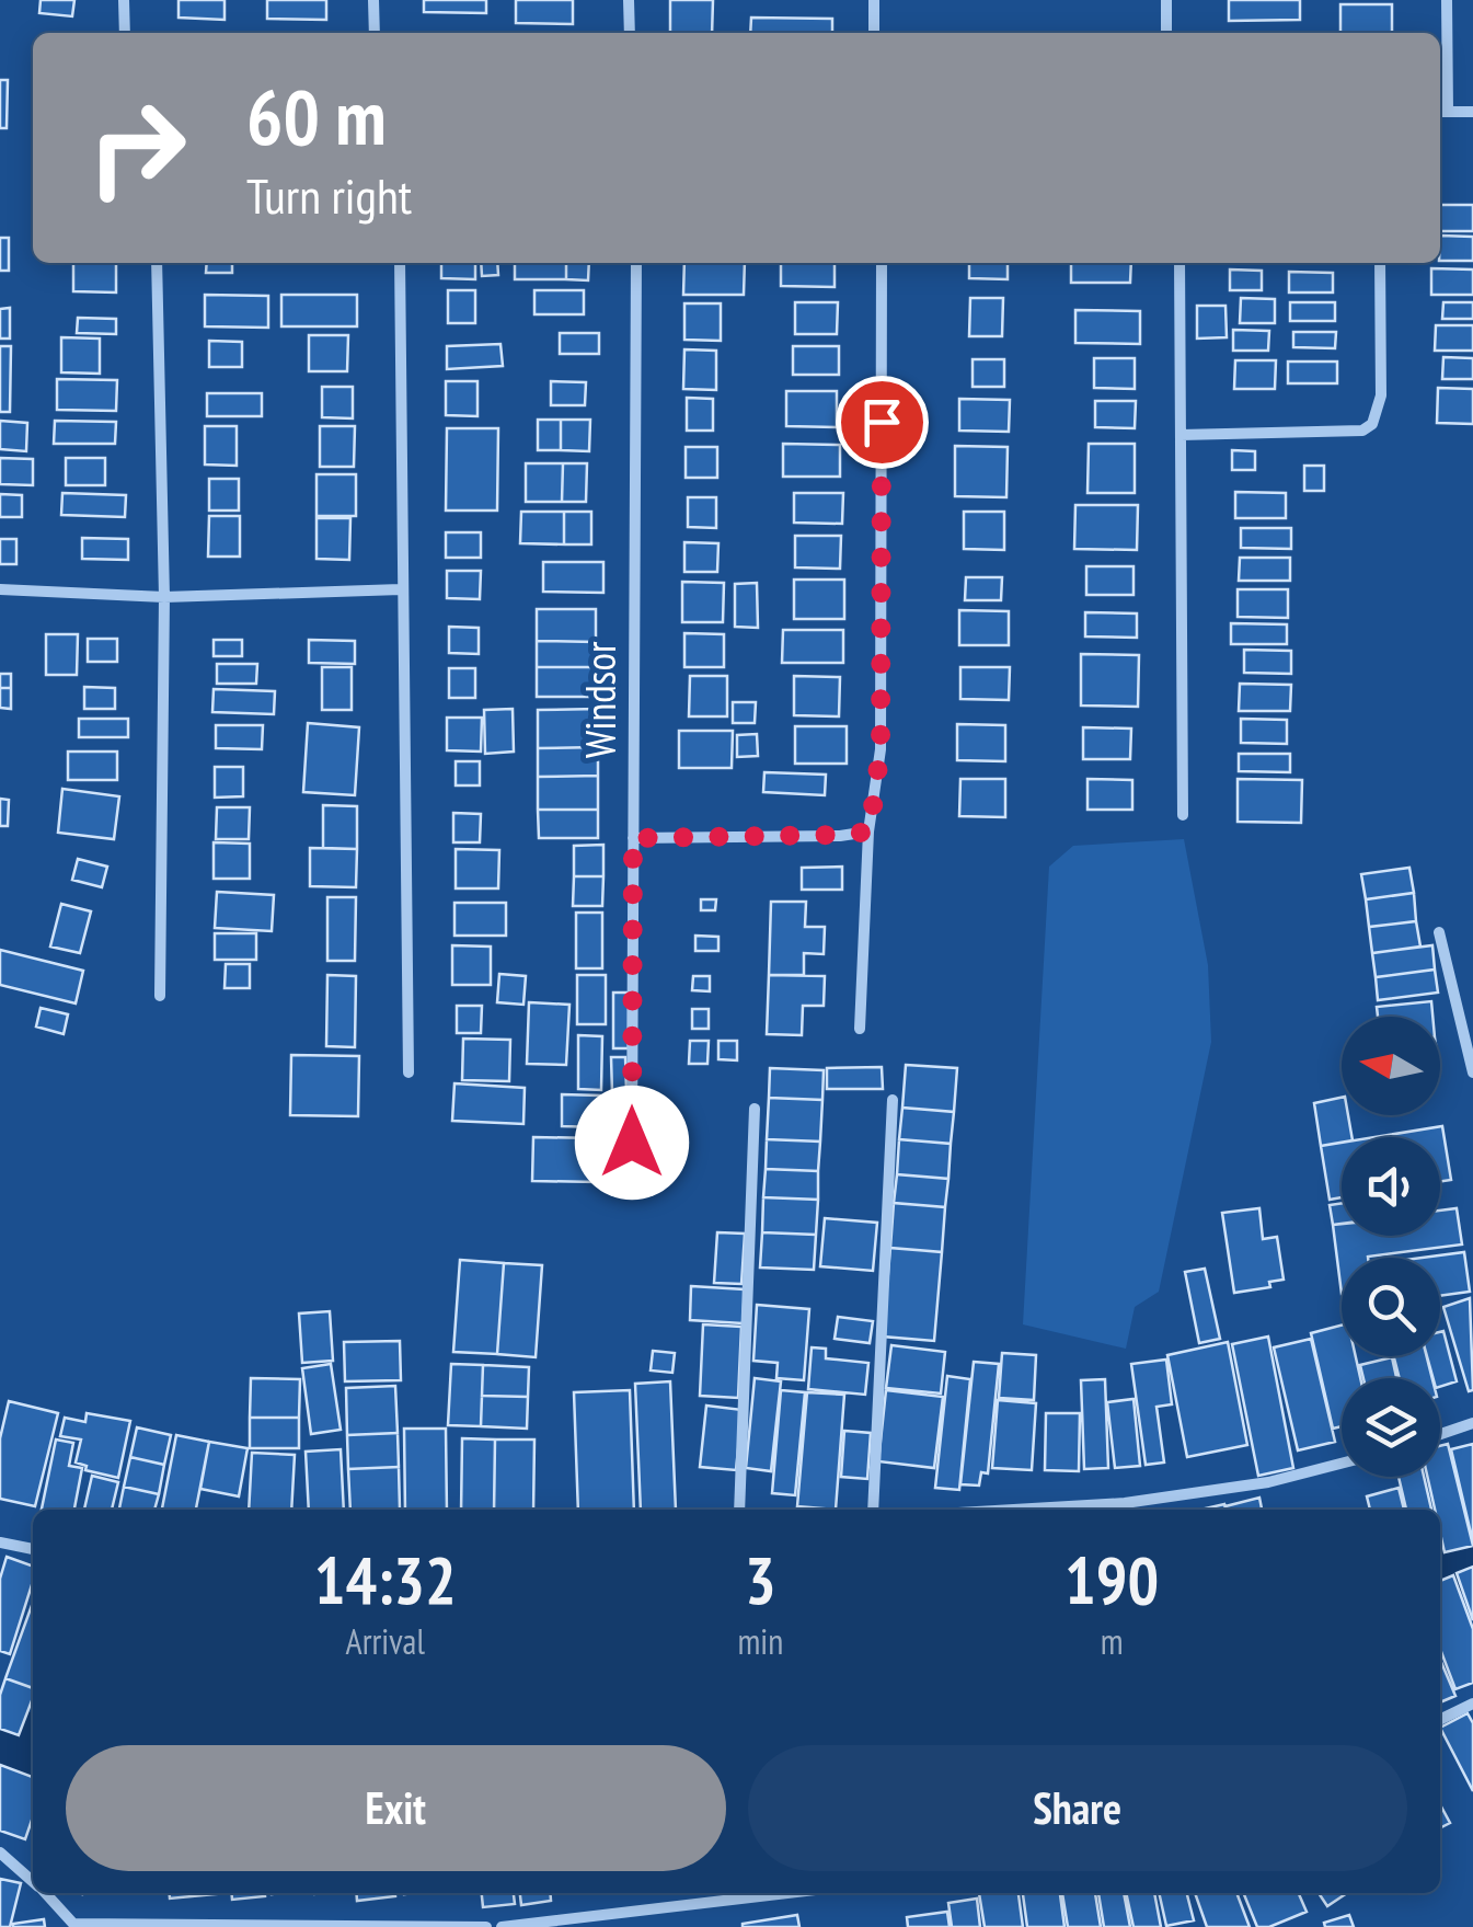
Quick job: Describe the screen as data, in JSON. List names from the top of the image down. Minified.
{"streets":{"street":["Windsor"]},"north":"left","page":{"turn":["60 m","Turn right"],"eta":["14:32","Arrival","3","min","190","m"],"buttons":["Exit","Share"]}}
